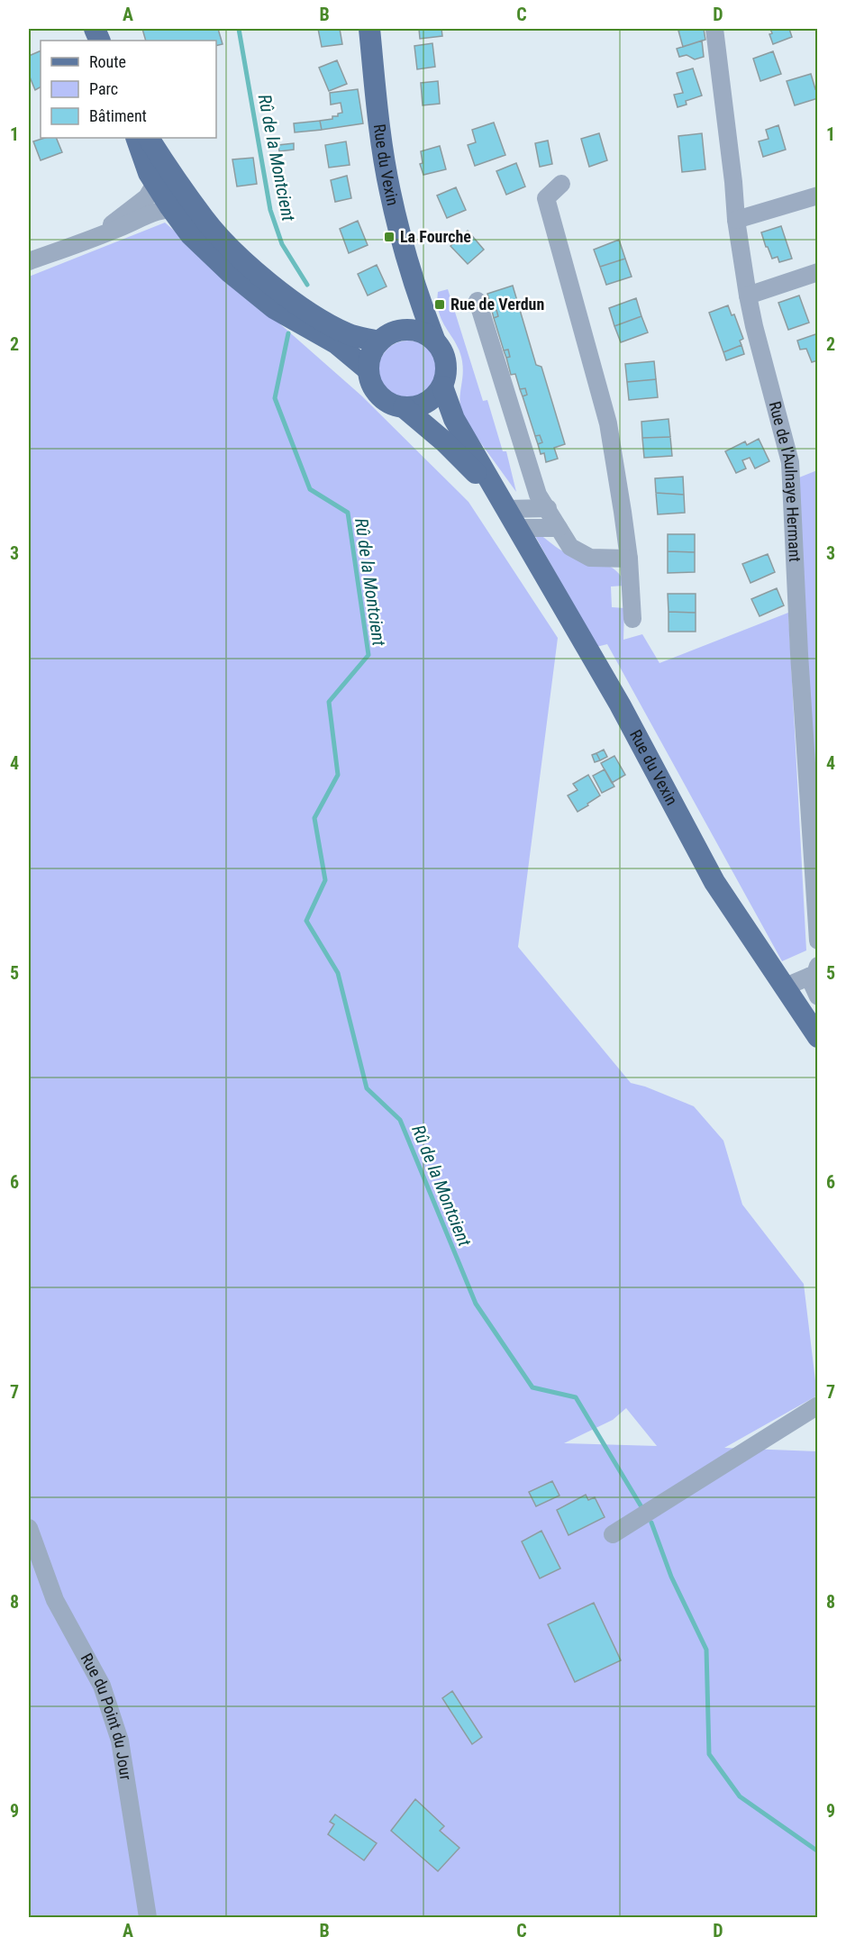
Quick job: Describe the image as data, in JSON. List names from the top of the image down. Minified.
{"streets":{"main road":["Rue du Vexin"],"street":["Rue de l'Aulnaye Hermant","Rue du Point du Jour"]},"water":["Rû de la Montcient"],"places":{"transit":["La Fourche","Rue de Verdun"]},"legend":["Route","Parc","Bâtiment"],"grid":{"columns":["A","B","C","D"],"rows":["1","2","3","4","5","6","7","8","9"]}}
